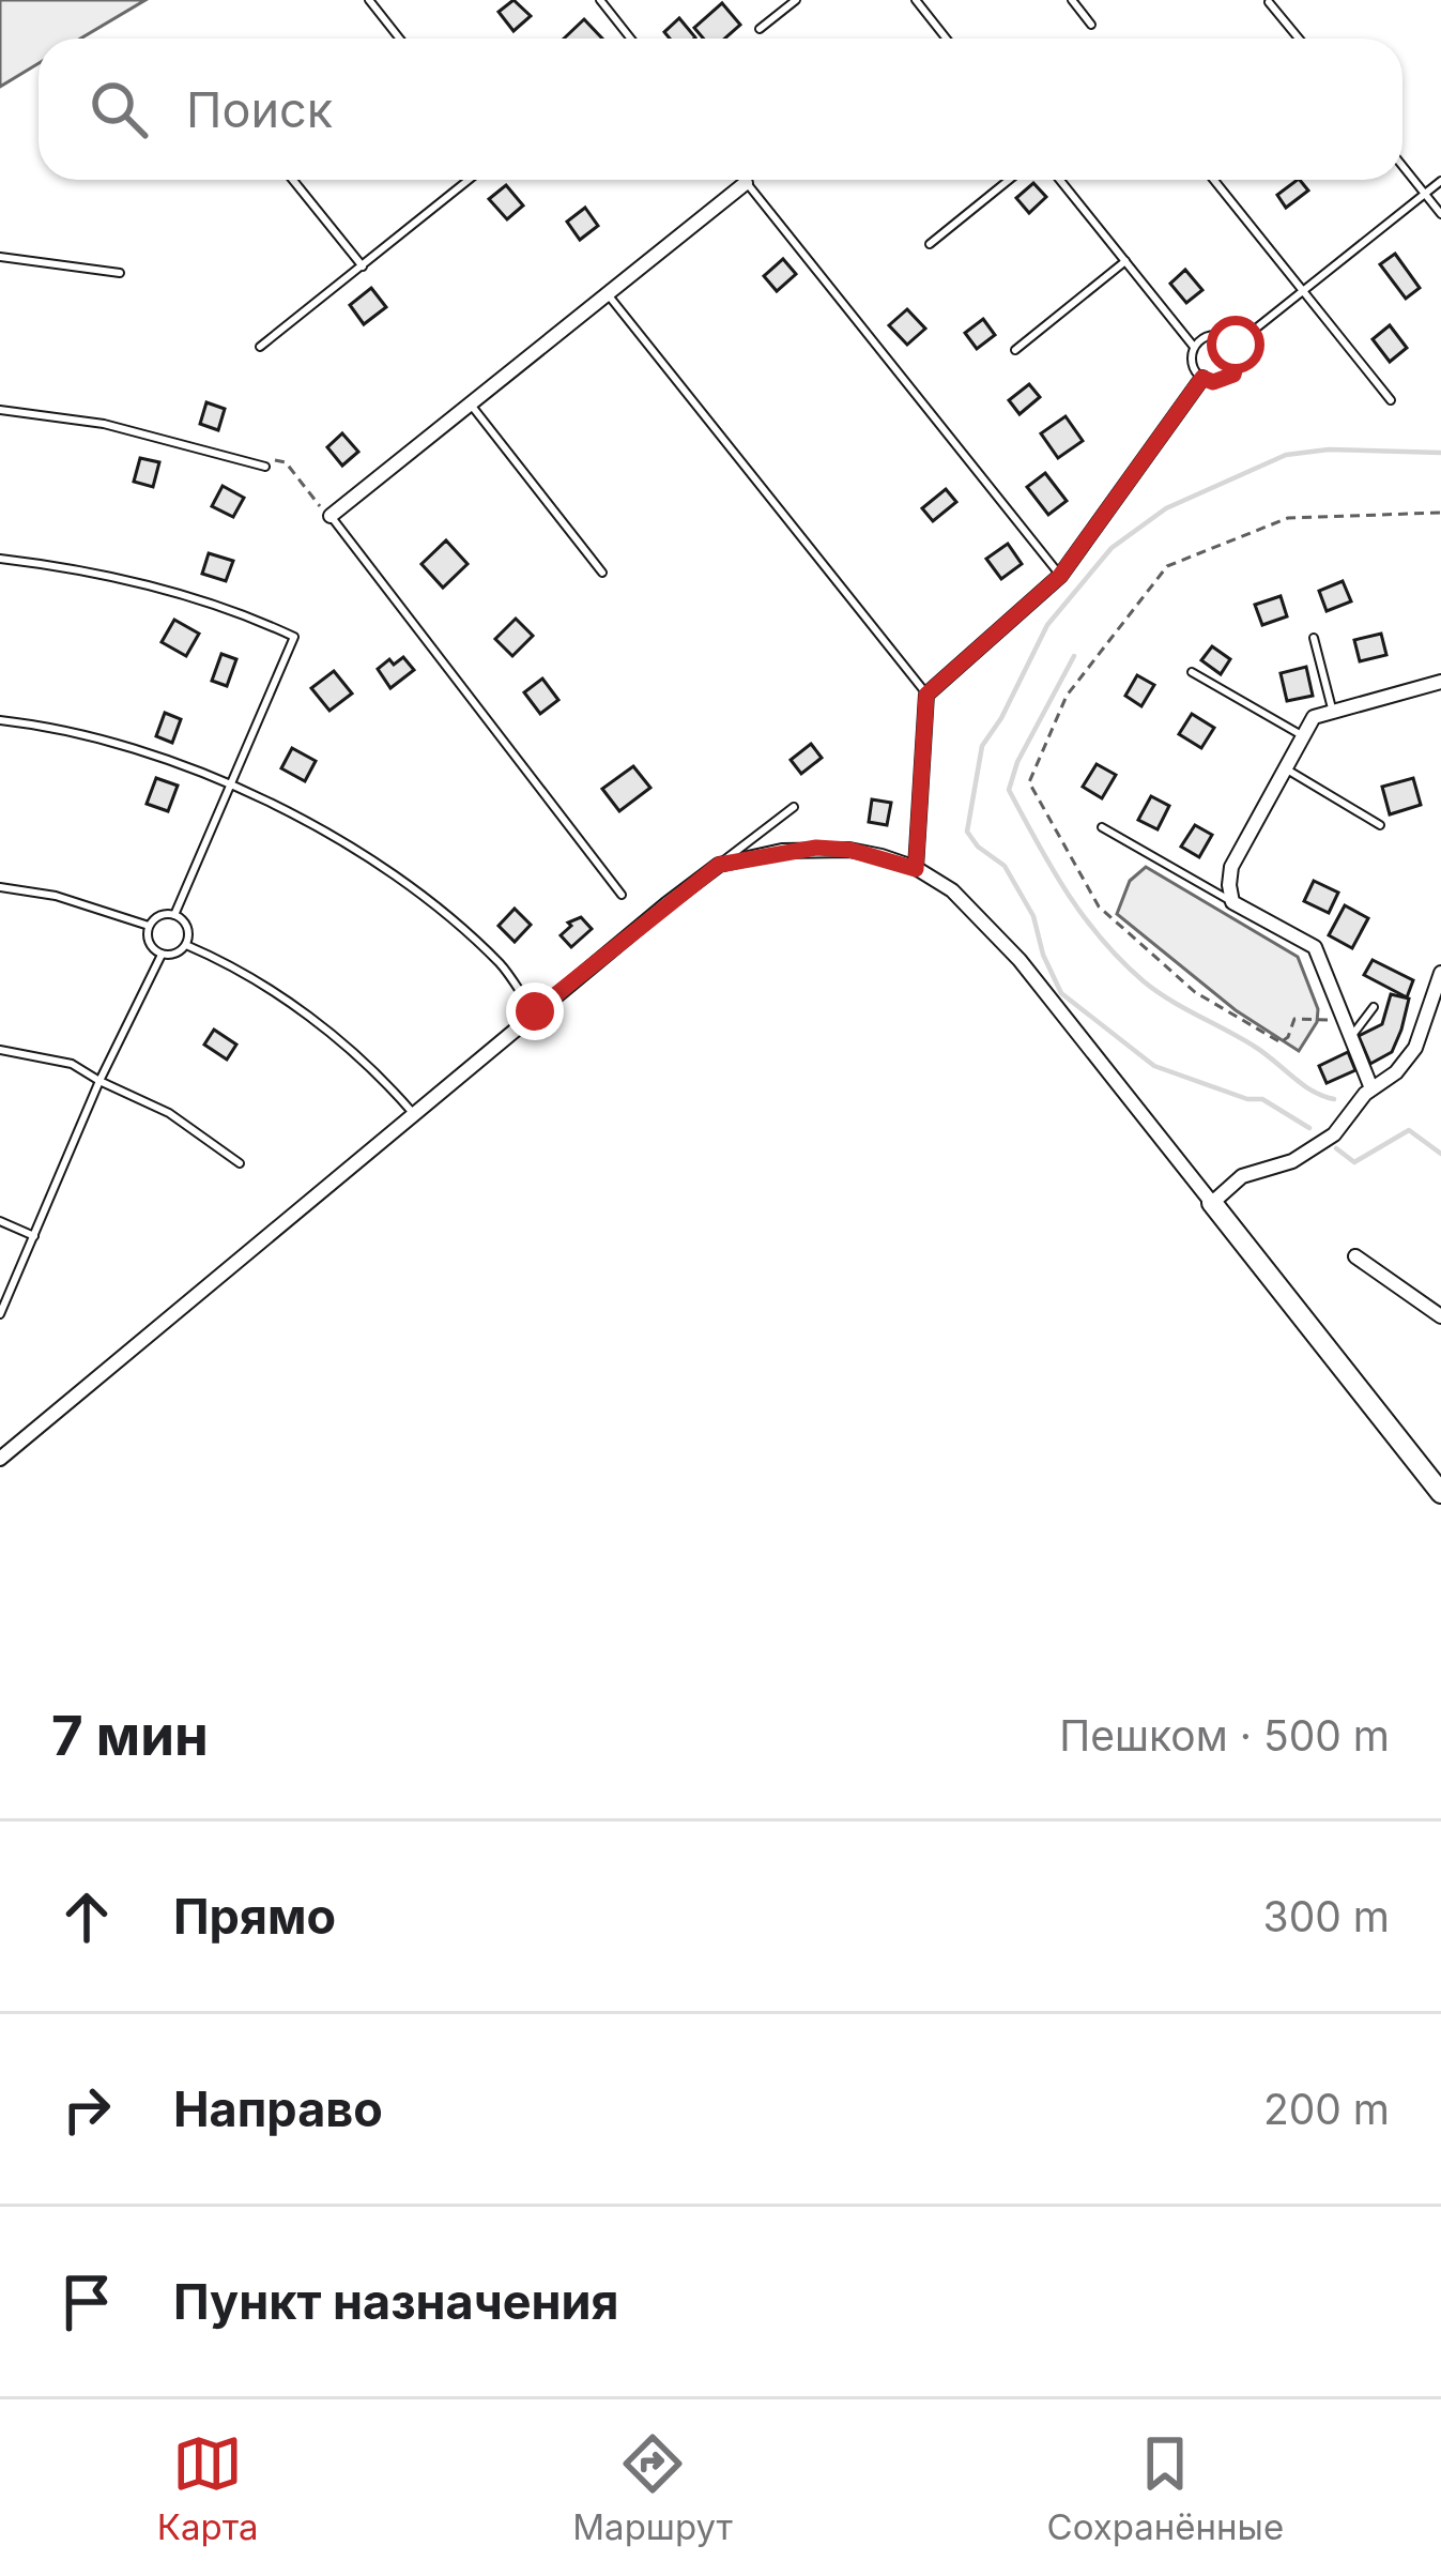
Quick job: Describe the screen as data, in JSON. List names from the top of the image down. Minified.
{"page":{"search":"Поиск","heading":["7 мин","Пешком · 500 m"],"list":[["Прямо","300 m"],["Направо","200 m"],"Пункт назначения"],"nav":["Карта","Маршрут","Сохранённые"]}}
